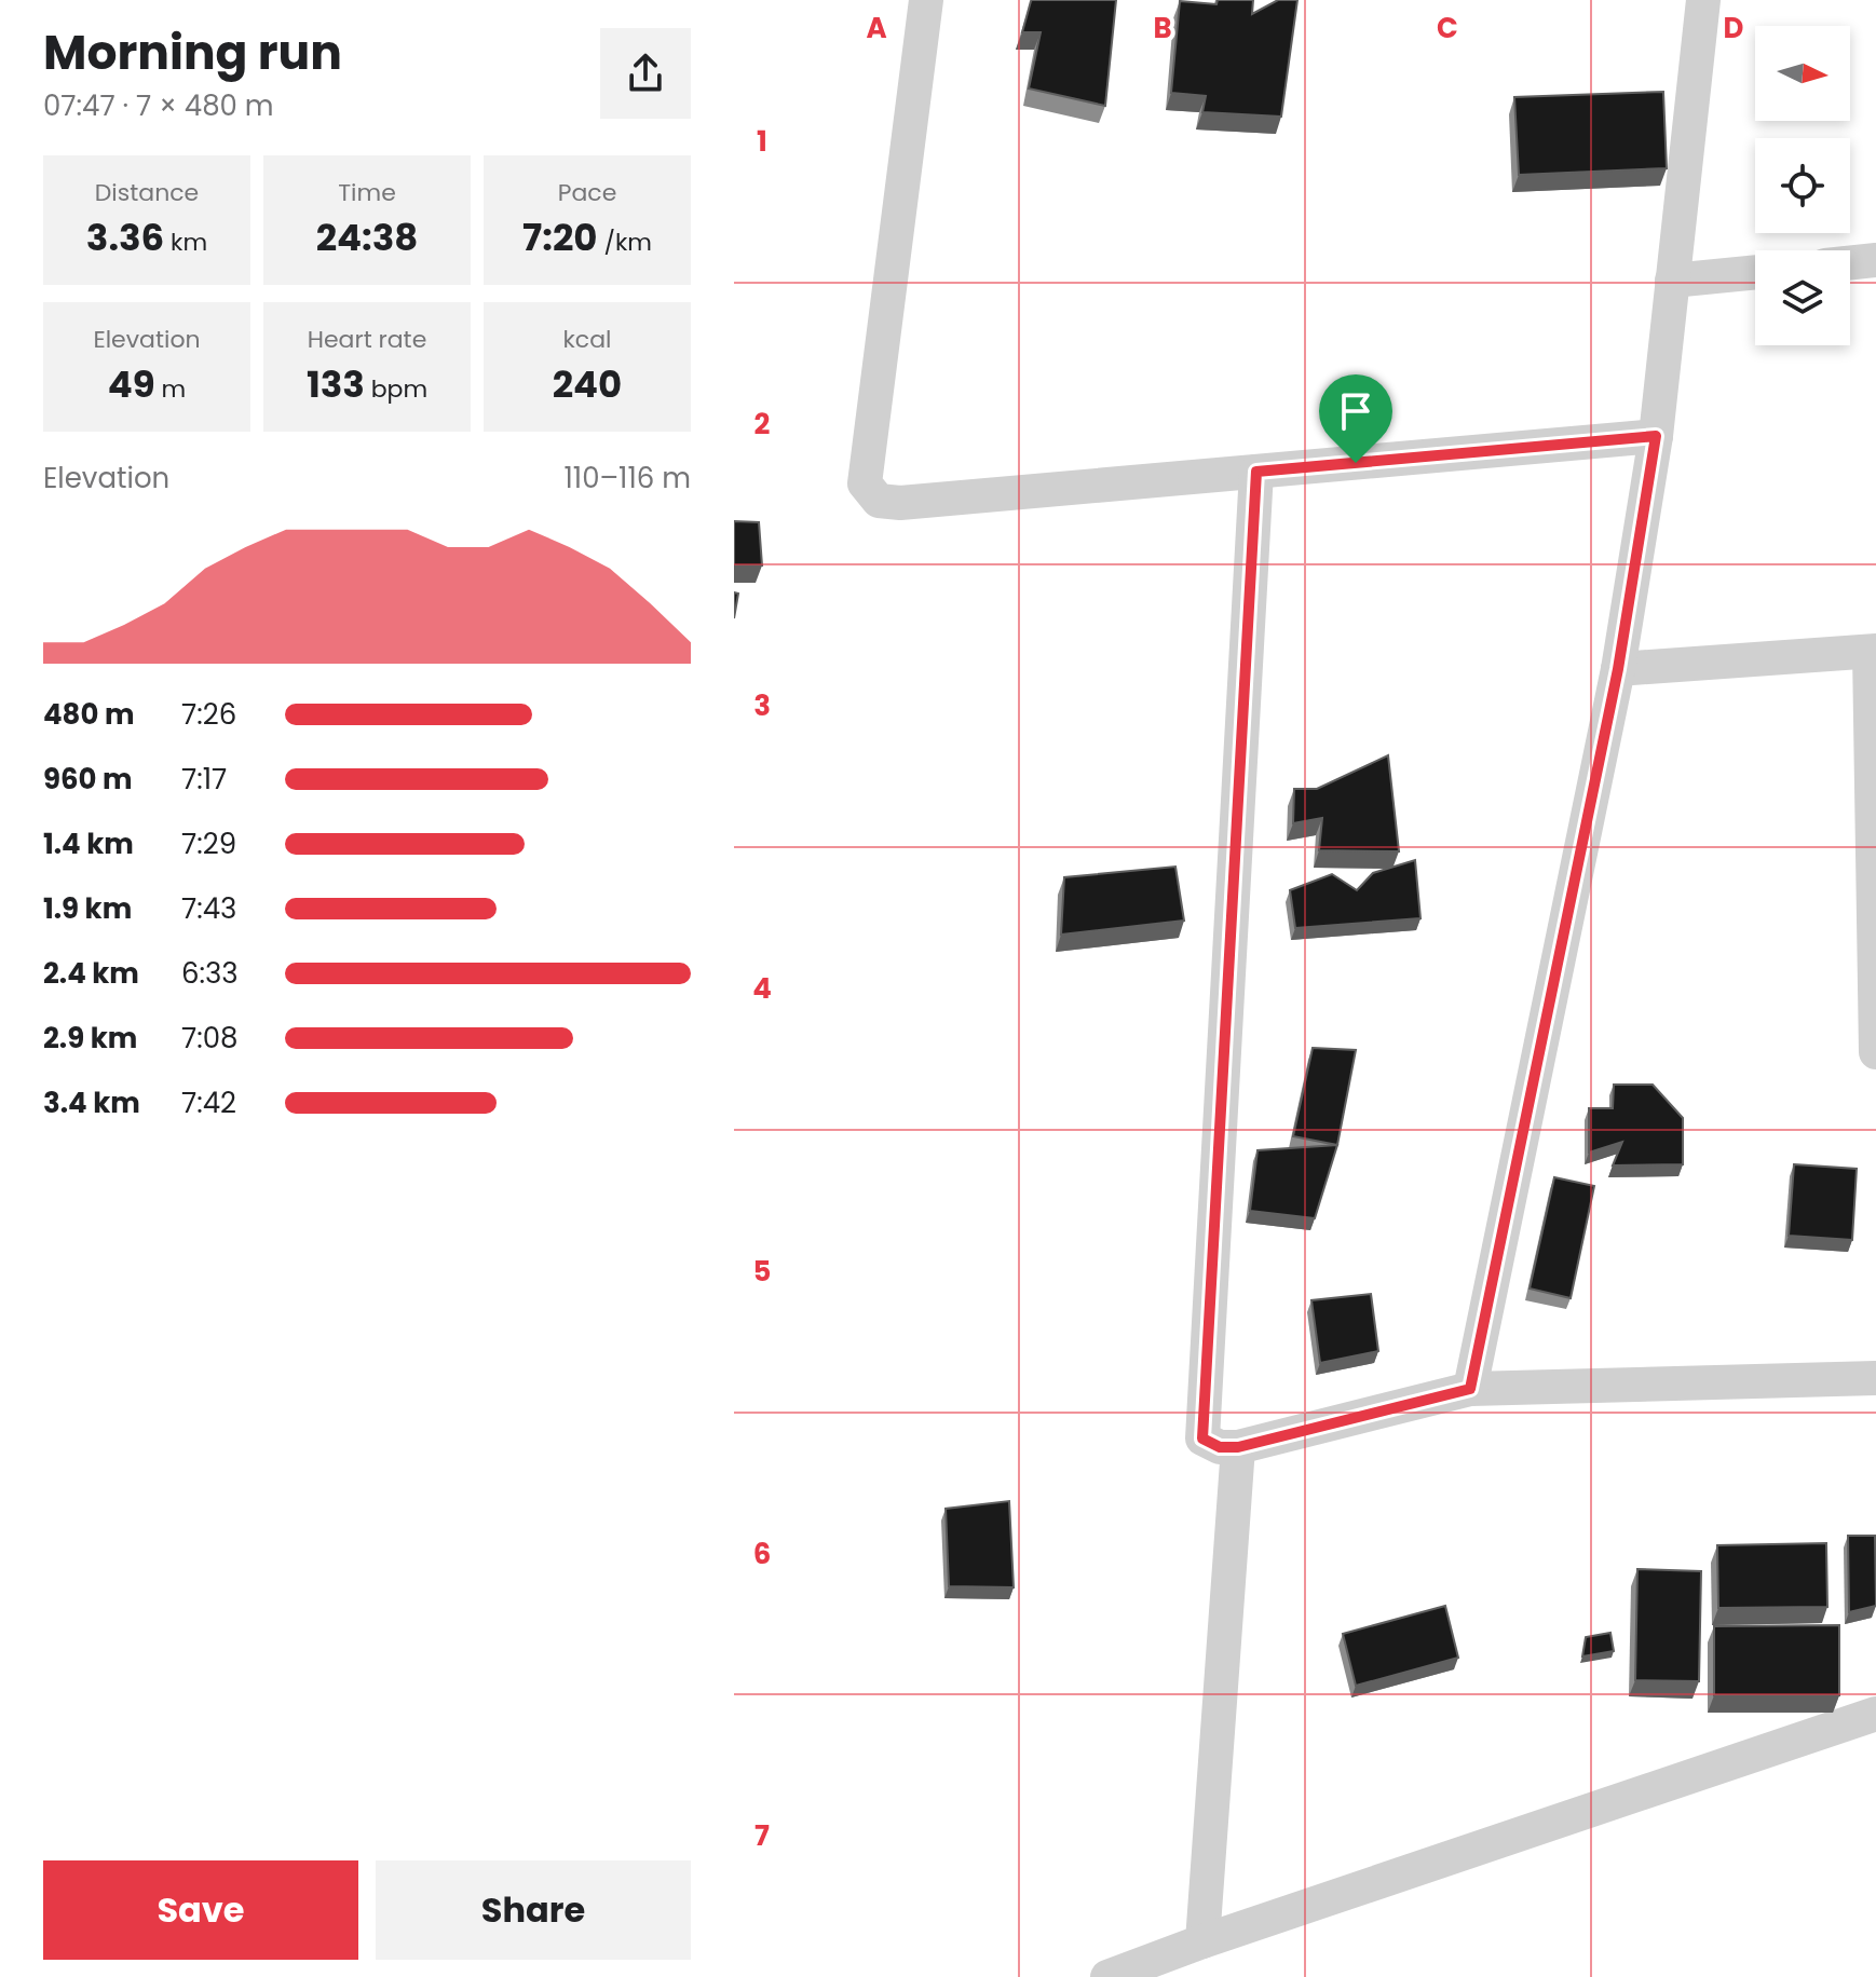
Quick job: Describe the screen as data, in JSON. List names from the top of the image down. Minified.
{"north":"right","page":{"heading":["Morning run","07:47 · 7 × 480 m"],"stats":[["Distance","3.36 km"],["Time","24:38"],["Pace","7:20 /km"],["Elevation","49 m"],["Heart rate","133 bpm"],["kcal","240"]],"chart":["Elevation","110–116 m"],"list":[{"name":"480 m","note":"7:26"},{"name":"960 m","note":"7:17"},{"name":"1.4 km","note":"7:29"},{"name":"1.9 km","note":"7:43"},{"name":"2.4 km","note":"6:33"},{"name":"2.9 km","note":"7:08"},{"name":"3.4 km","note":"7:42"}],"buttons":["Save","Share"]},"grid":{"columns":["A","B","C","D"],"rows":["1","2","3","4","5","6","7"]}}
